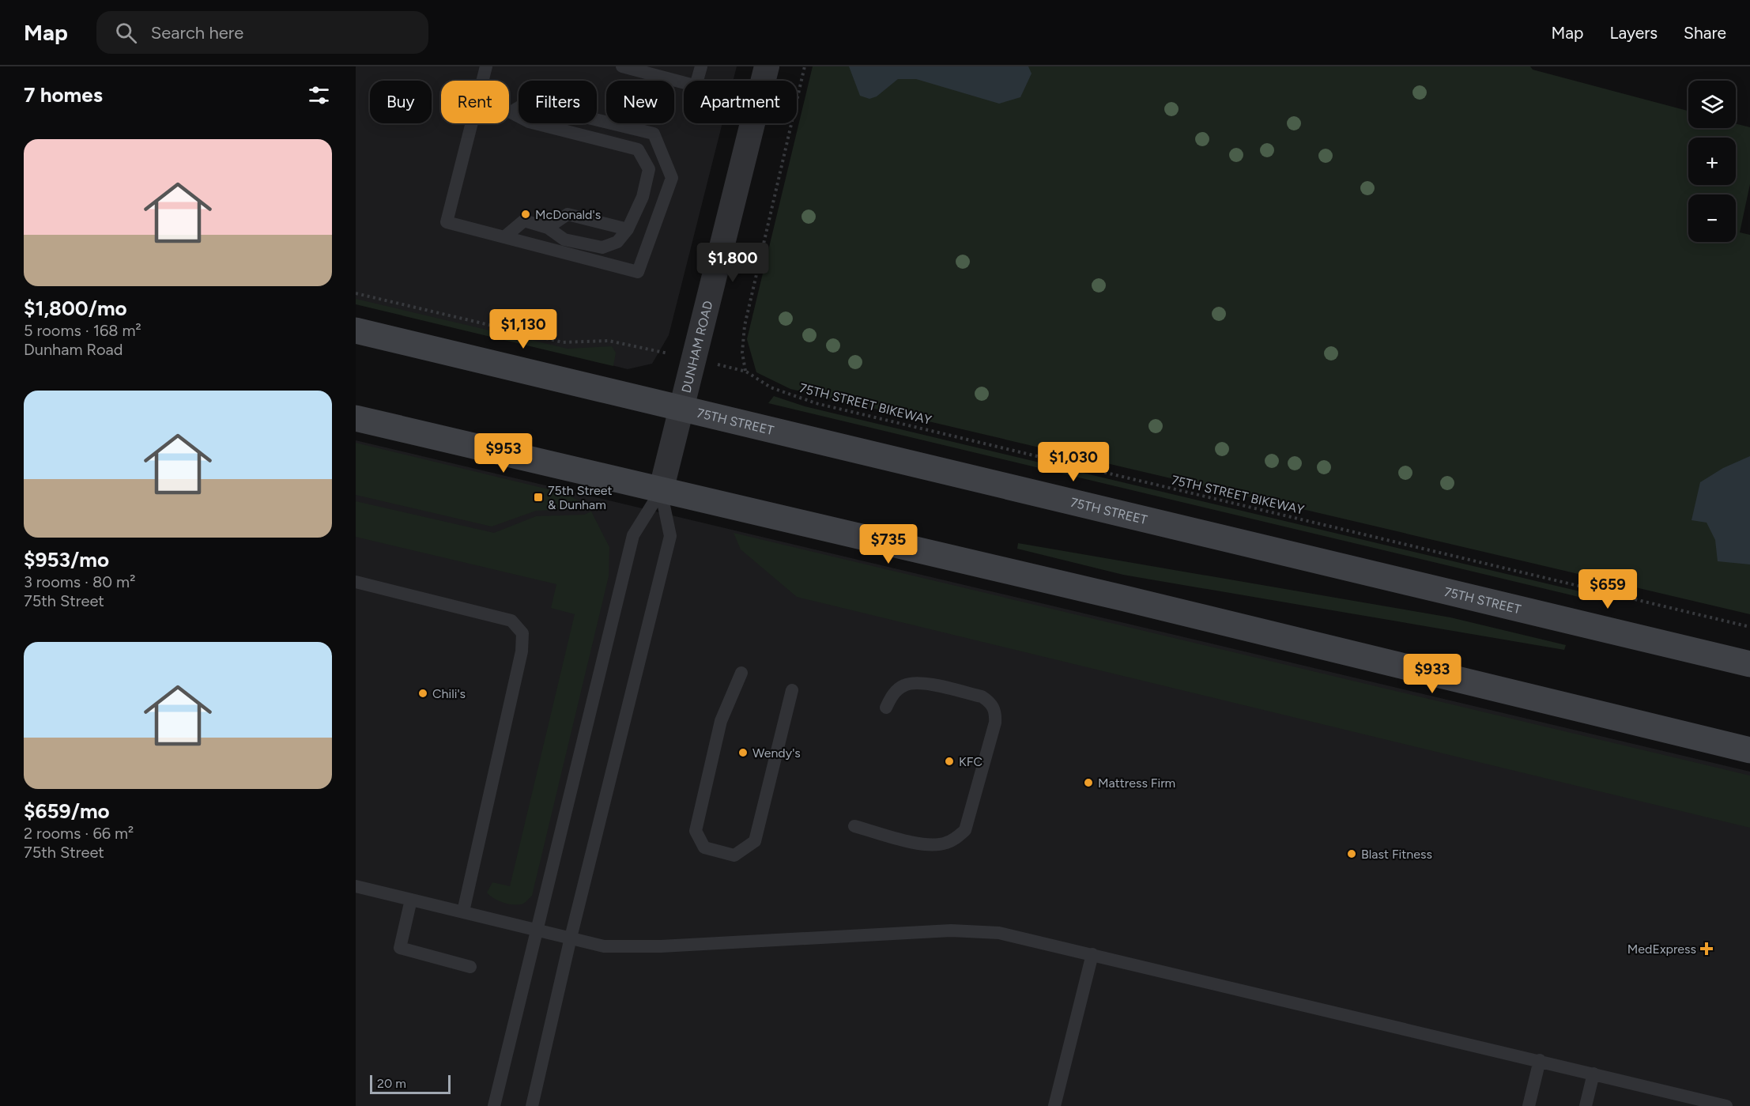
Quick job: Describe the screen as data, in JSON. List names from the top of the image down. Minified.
{"streets":{"main road":["75TH STREET"],"street":["DUNHAM ROAD"],"path":["75TH STREET BIKEWAY"]},"crossings":[["DUNHAM ROAD","75TH STREET"]],"places":{"other":["McDonald's","Chili's","Wendy's","KFC","Mattress Firm","Blast Fitness"],"transit":["75th Street & Dunham"],"health":["MedExpress"]},"scale_bar":"20 m","page":{"header":"Map","search":"Search here","nav":["Map","Layers","Share"],"heading":"7 homes","map_buttons":["+","−"],"chip":["Buy","Rent","Filters","New","Apartment"],"list":[{"name":"$1,800/mo","note":"5 rooms · 168 m² · Dunham Road"},{"name":"$953/mo","note":"3 rooms · 80 m² · 75th Street"},{"name":"$659/mo","note":"2 rooms · 66 m² · 75th Street"}],"price":["$1,800","$1,130","$953","$1,030","$735","$659","$933"],"scale":"20 m"}}
